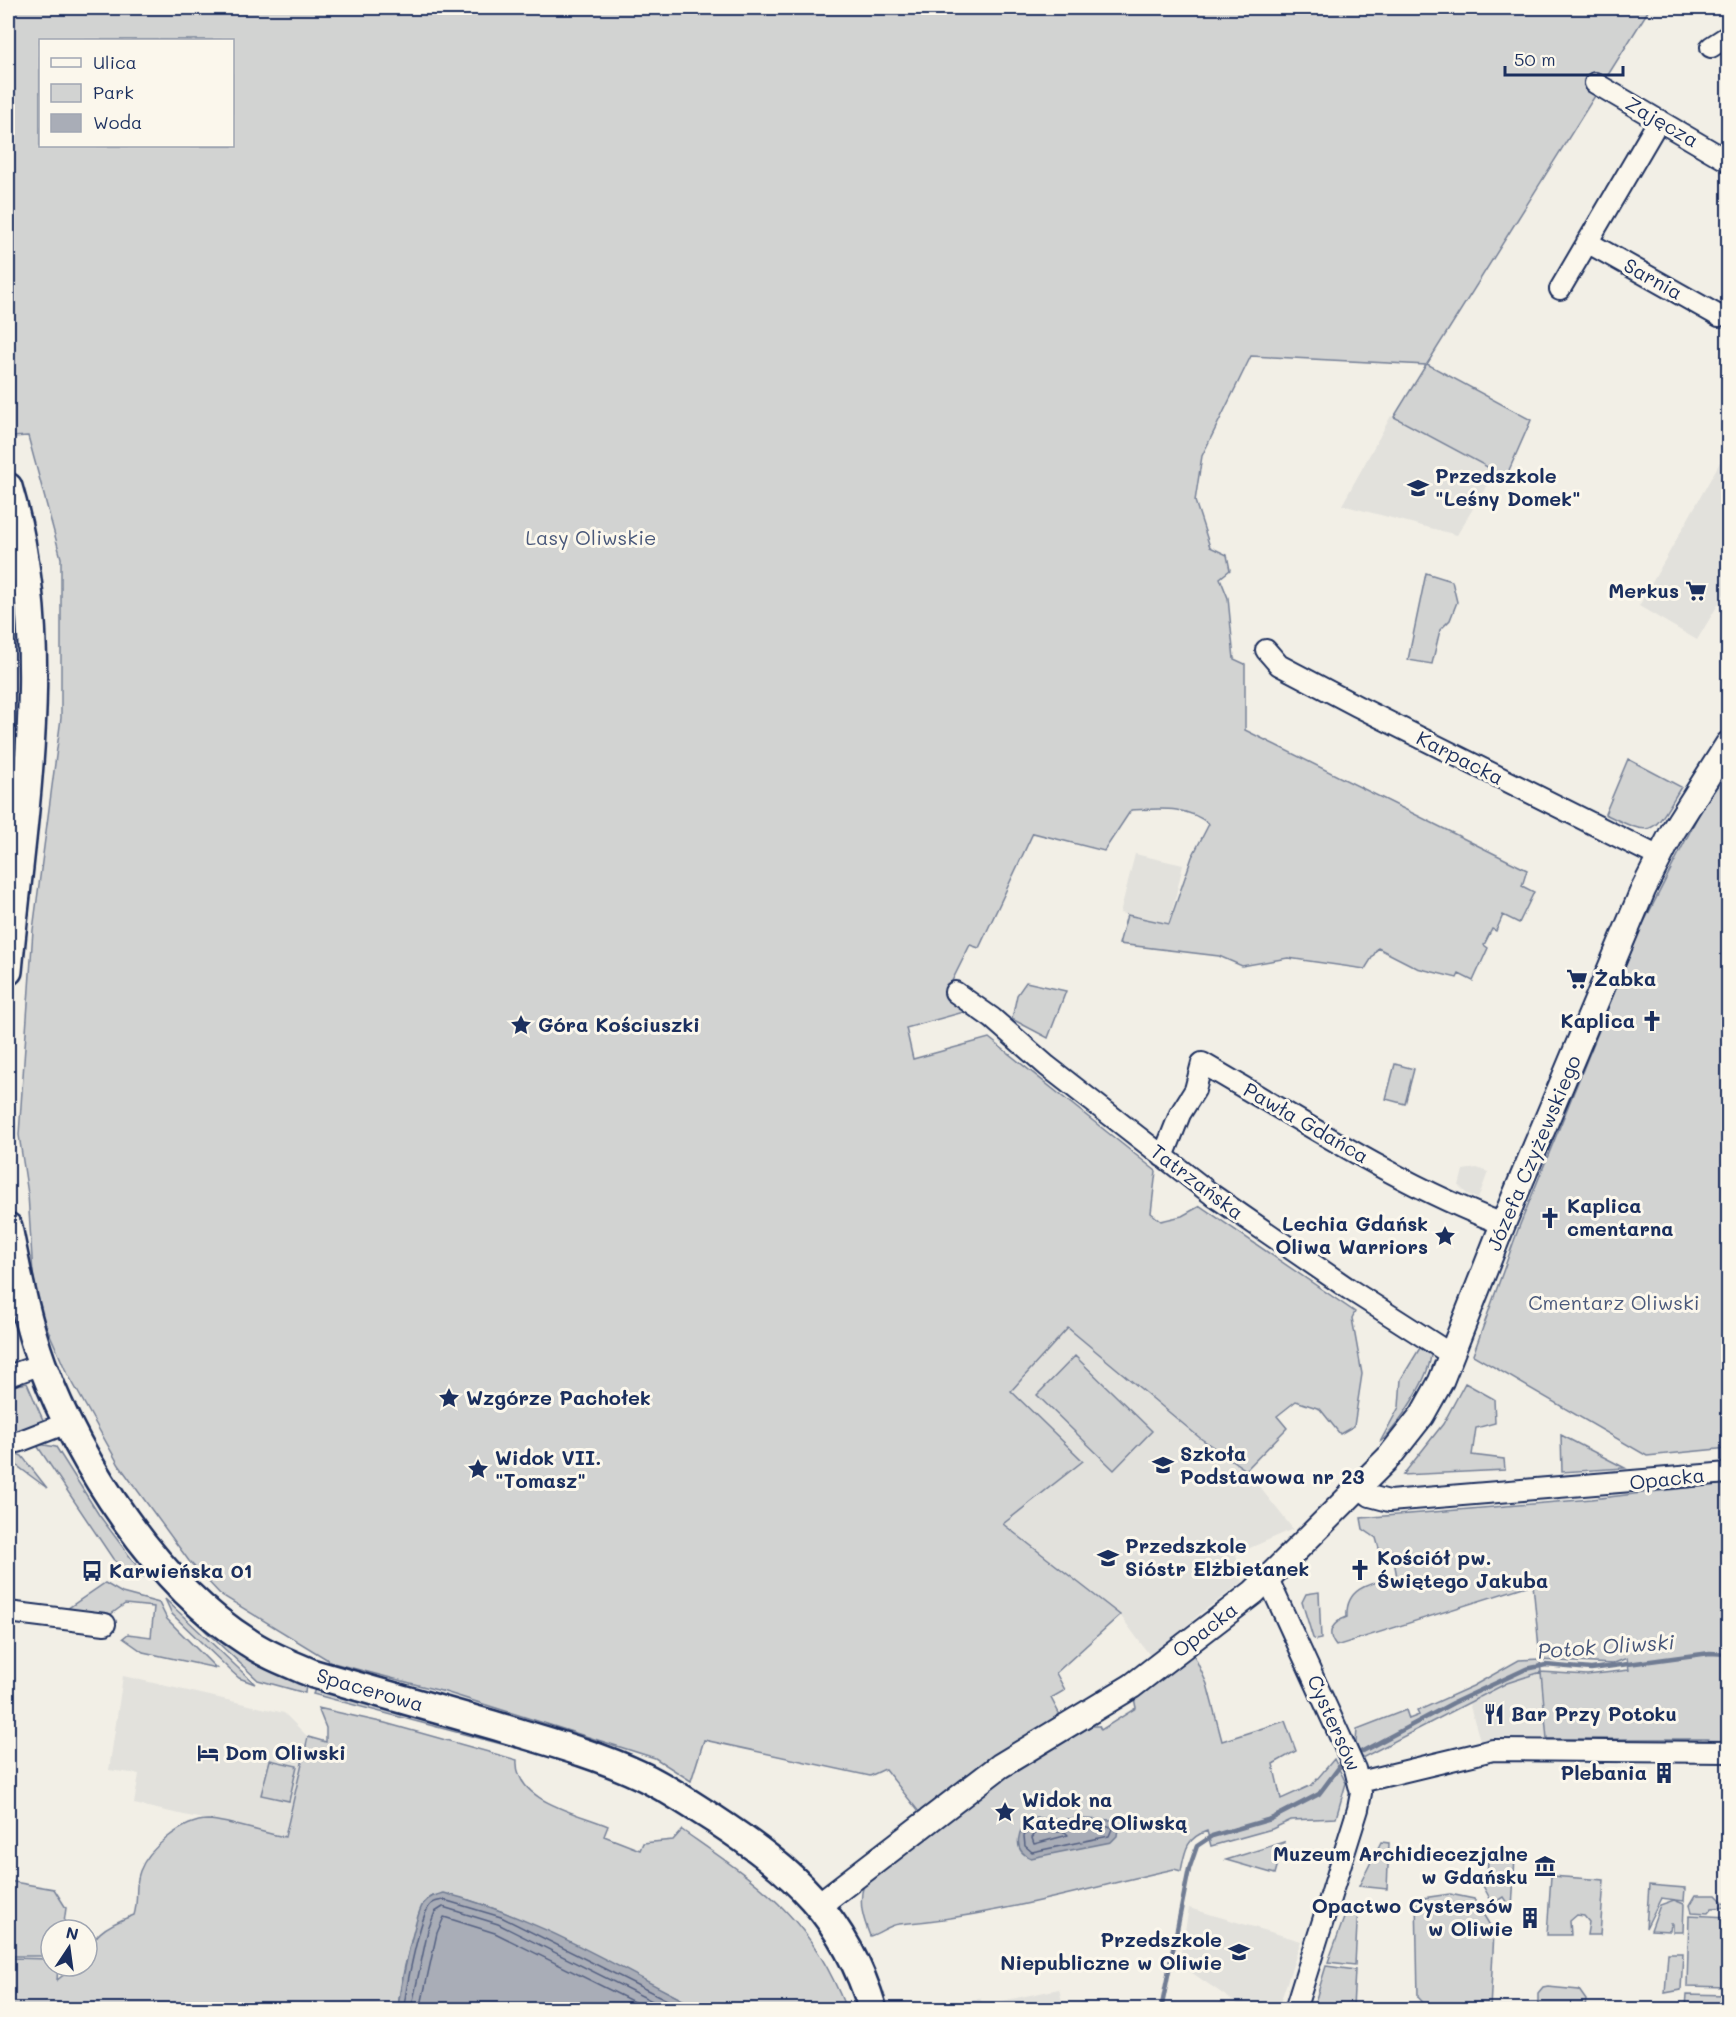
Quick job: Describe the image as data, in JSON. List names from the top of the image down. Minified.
{"streets":{"main road":["Spacerowa"],"street":["Zajęcza","Sarnia","Karpacka","Pawła Gdańca","Józefa Czyżewskiego","Tatrzańska","Opacka","Cystersów"]},"crossings":[["Karpacka","Józefa Czyżewskiego"],["Pawła Gdańca","Józefa Czyżewskiego"],["Pawła Gdańca","Tatrzańska"],["Józefa Czyżewskiego","Tatrzańska"],["Józefa Czyżewskiego","Opacka"],["Opacka","Spacerowa"],["Opacka","Cystersów"]],"water":["Potok Oliwski"],"parks":["Lasy Oliwskie","Cmentarz Oliwski"],"places":{"school or university":["Przedszkole \"Leśny Domek\"","Szkoła Podstawowa nr 23","Przedszkole Sióstr Elżbietanek","Przedszkole Niepubliczne w Oliwie"],"supermarket":["Merkus","Żabka"],"church":["Kaplica","Kaplica cmentarna","Kościół pw. Świętego Jakuba"],"place":["Góra Kościuszki","Lechia Gdańsk Oliwa Warriors","Wzgórze Pachołek","Widok VII. \"Tomasz\"","Widok na Katedrę Oliwską"],"bus stop":["Karwieńska 01"],"restaurant":["Bar Przy Potoku"],"hotel":["Dom Oliwski"],"building":["Plebania","Opactwo Cystersów w Oliwie"],"museum":["Muzeum Archidiecezjalne w Gdańsku"]},"legend":["Ulica","Park","Woda"],"scale_bar":"50 m","north":"top"}
